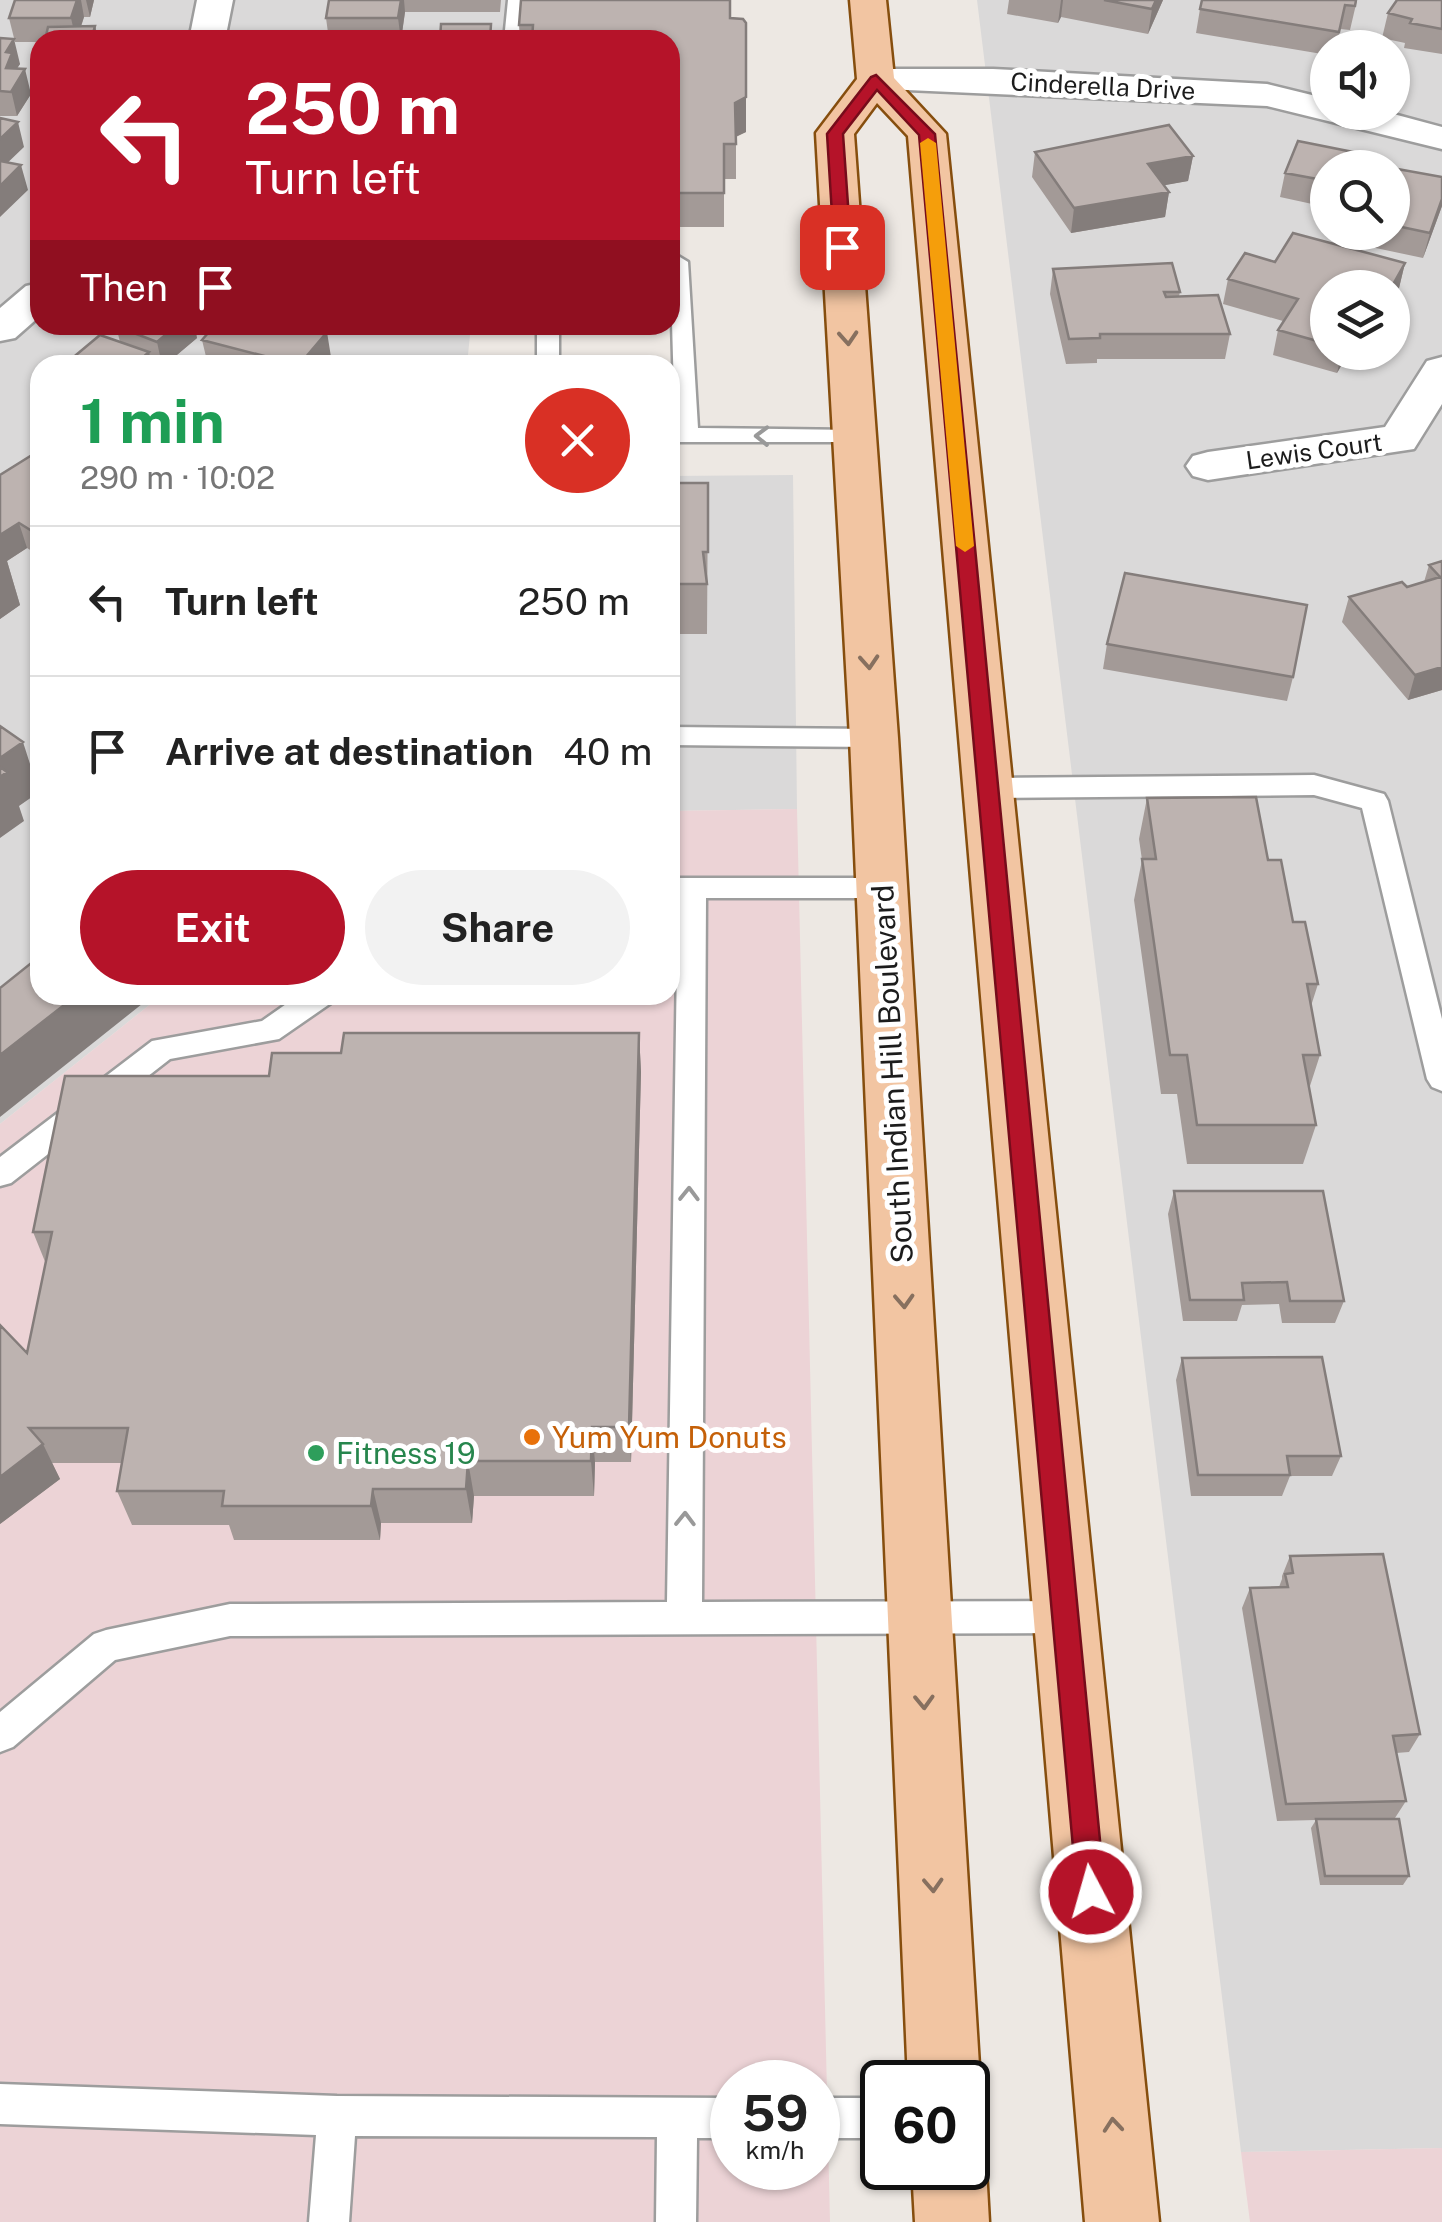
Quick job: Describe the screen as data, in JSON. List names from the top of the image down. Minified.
{"streets":{"main road":["South Indian Hill Boulevard"],"street":["Cinderella Drive","Lewis Court"]},"crossings":[["Cinderella Drive","South Indian Hill Boulevard"]],"places":["Yum Yum Donuts","Fitness 19"],"page":{"turn":["250 m","Turn left"],"then":"Then","heading":["1 min","290 m · 10:02"],"list":[{"name":"Turn left","value":"250 m"},{"name":"Arrive at destination","value":"40 m"}],"buttons":["Exit","Share"],"speed":"59 km/h","limit":"60"}}
